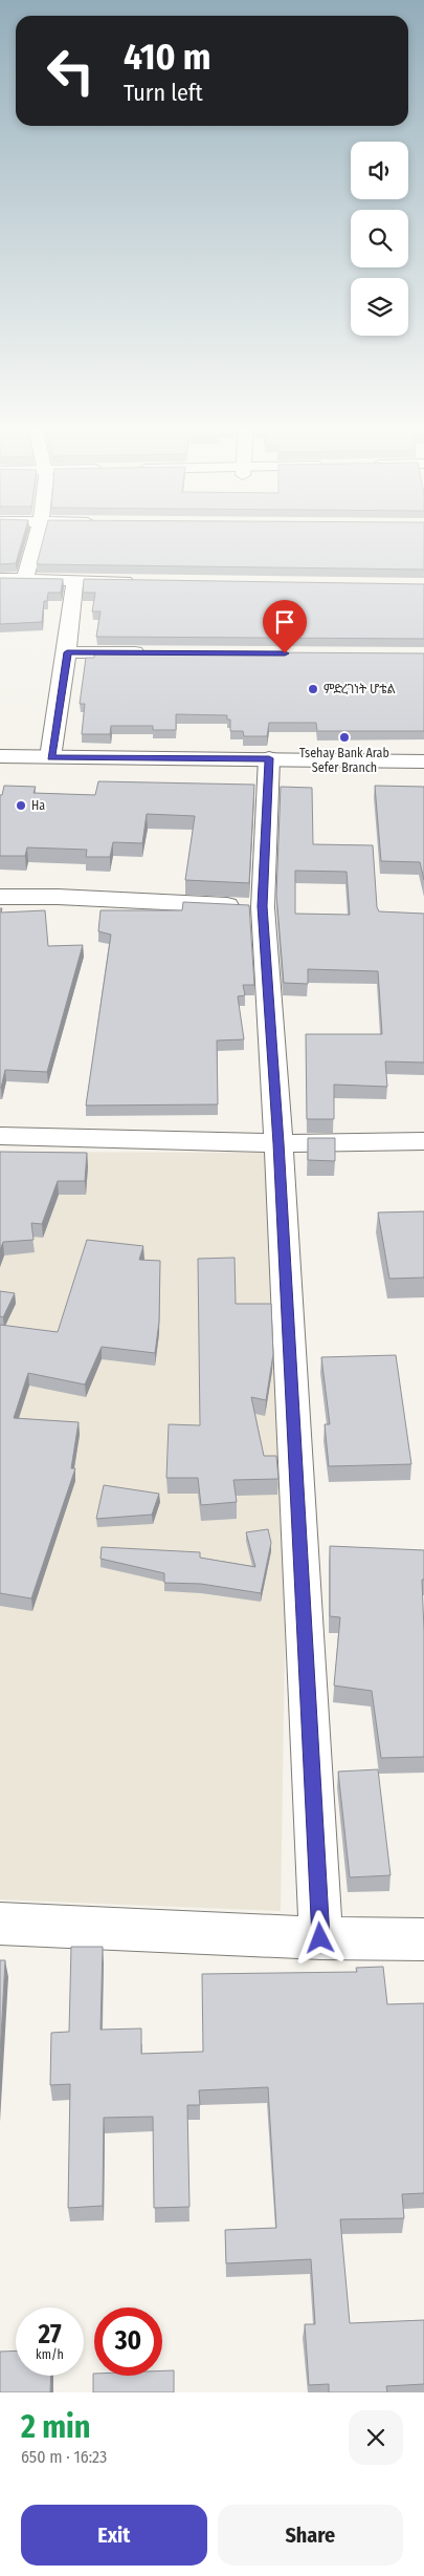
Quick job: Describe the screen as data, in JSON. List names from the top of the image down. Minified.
{"places":["ምድረገነት ሆቴል","Tsehay Bank Arab Sefer Branch","Ha"],"page":{"turn":["410 m","Turn left"],"speed":"27 km/h","limit":"30","heading":["2 min","650 m · 16:23"],"buttons":["Exit","Share"]}}
